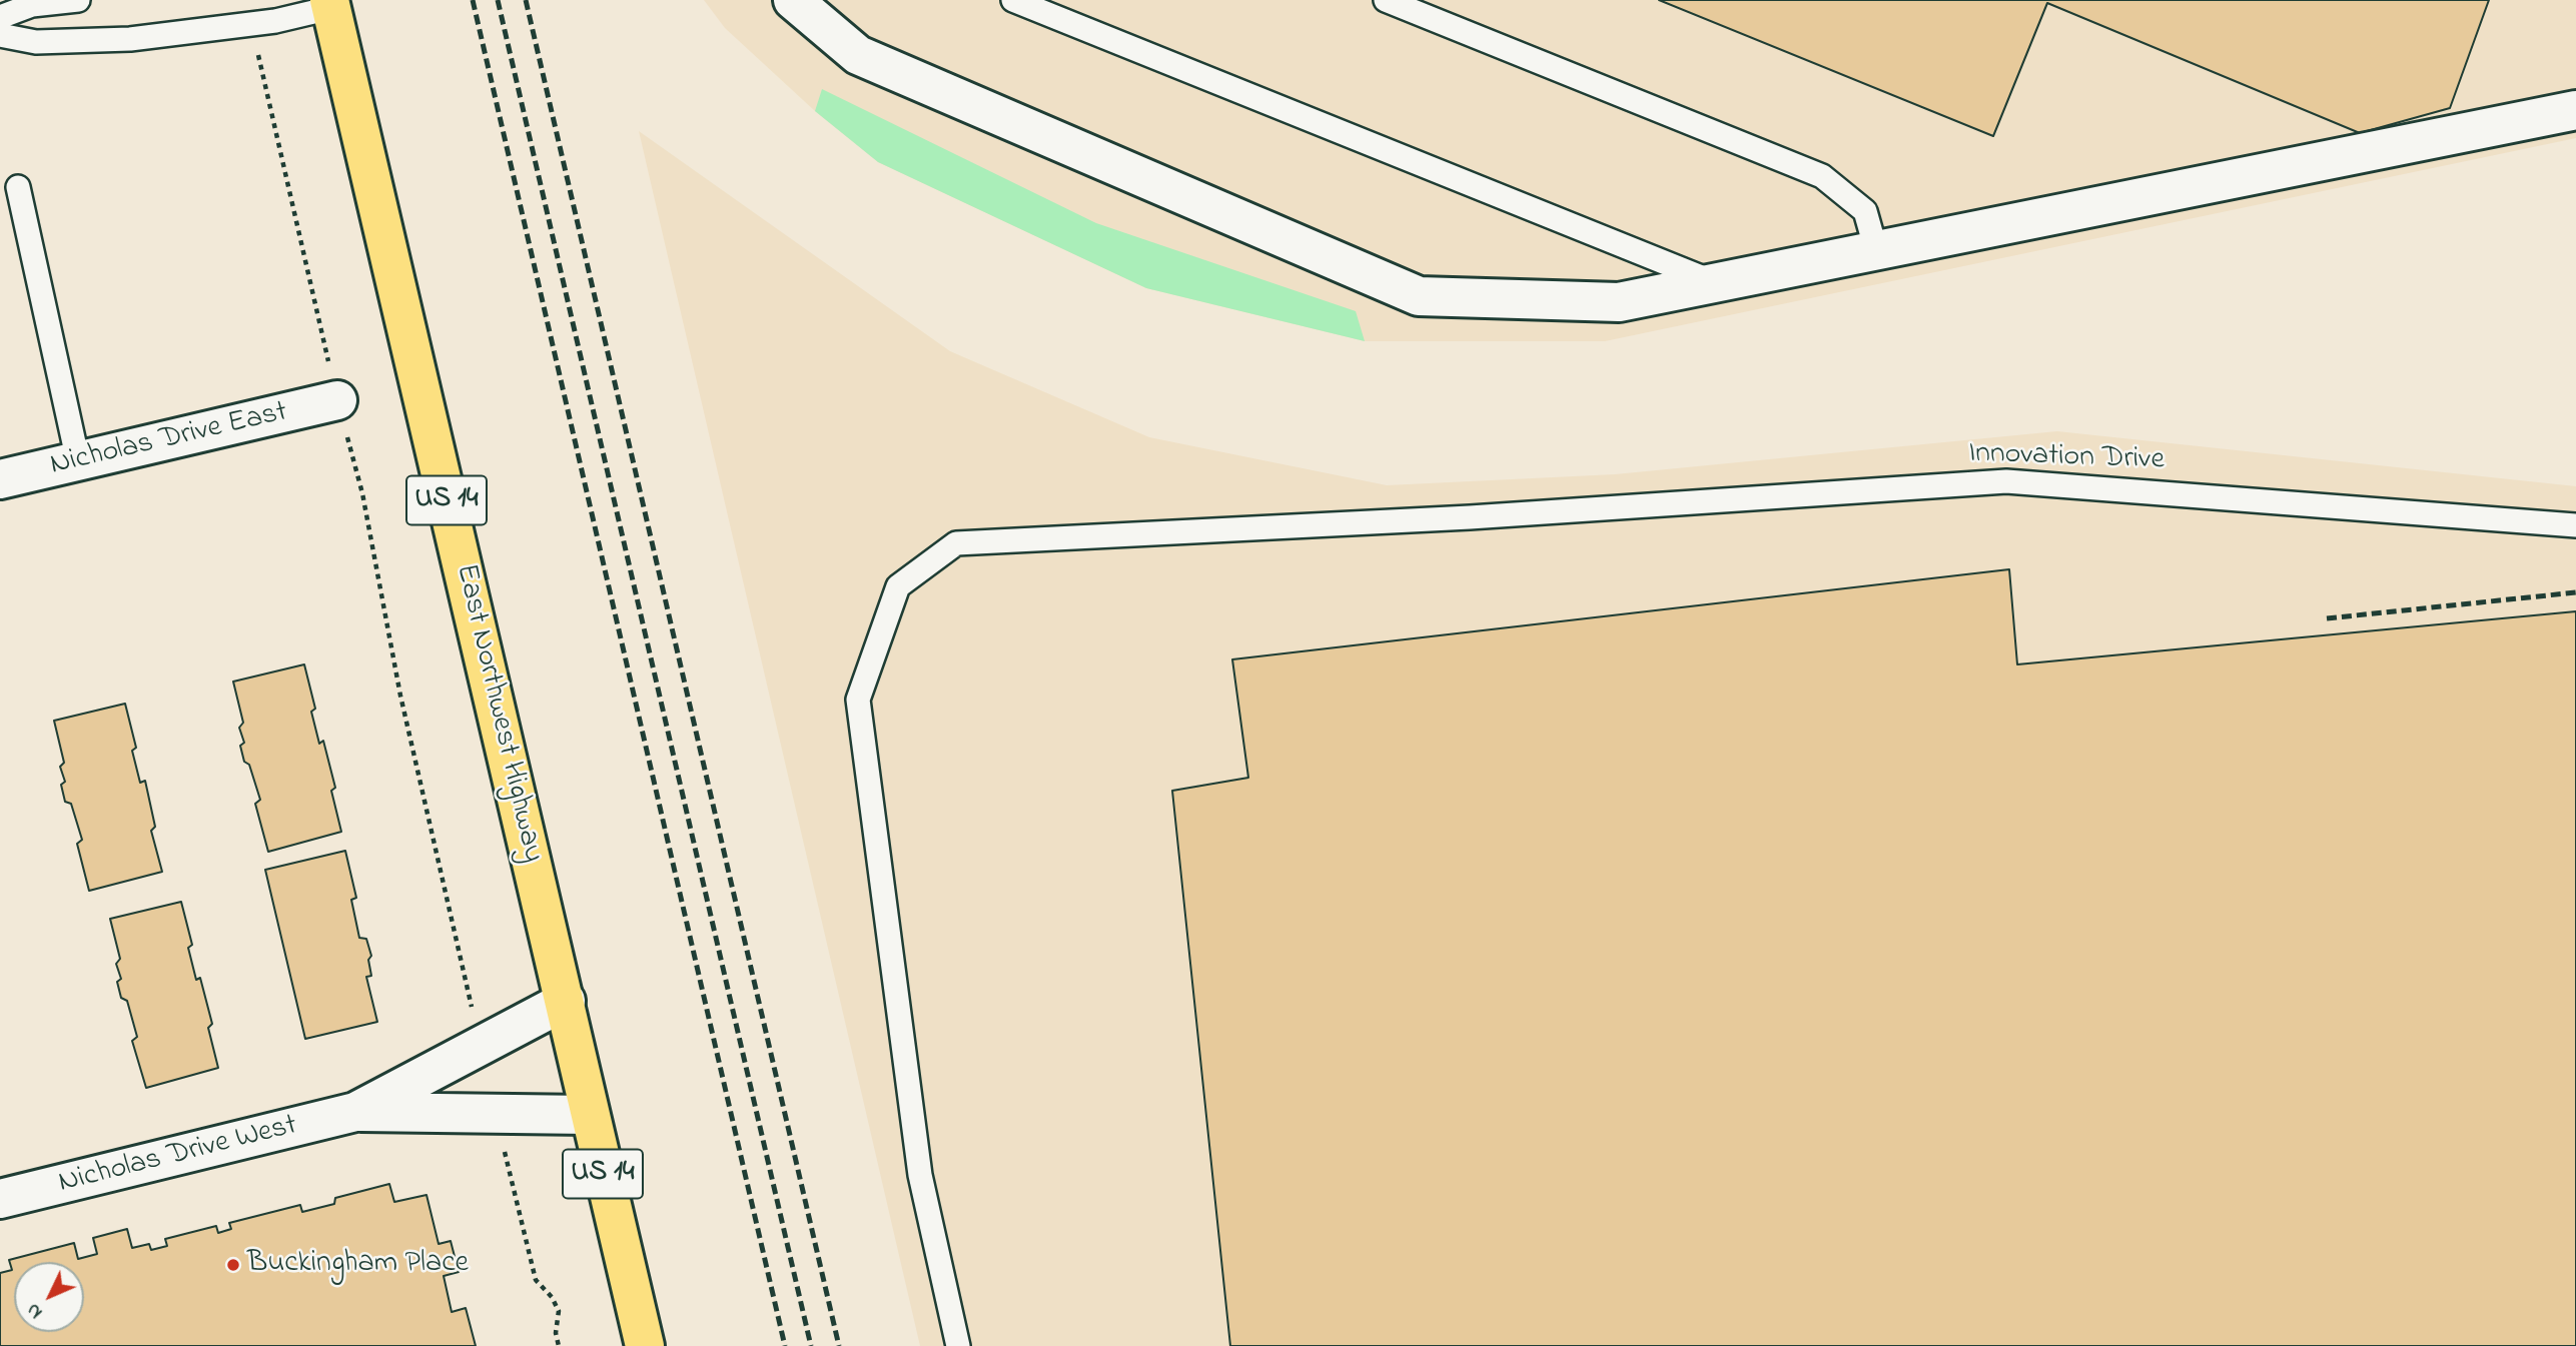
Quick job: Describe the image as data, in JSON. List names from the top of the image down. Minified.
{"streets":{"main road":["US 14","East Northwest Highway"],"street":["Nicholas Drive East","Nicholas Drive West"],"lane":["Innovation Drive"]},"crossings":[["East Northwest Highway","Nicholas Drive West"]],"places":["Buckingham Place"],"north":"bottom left"}
